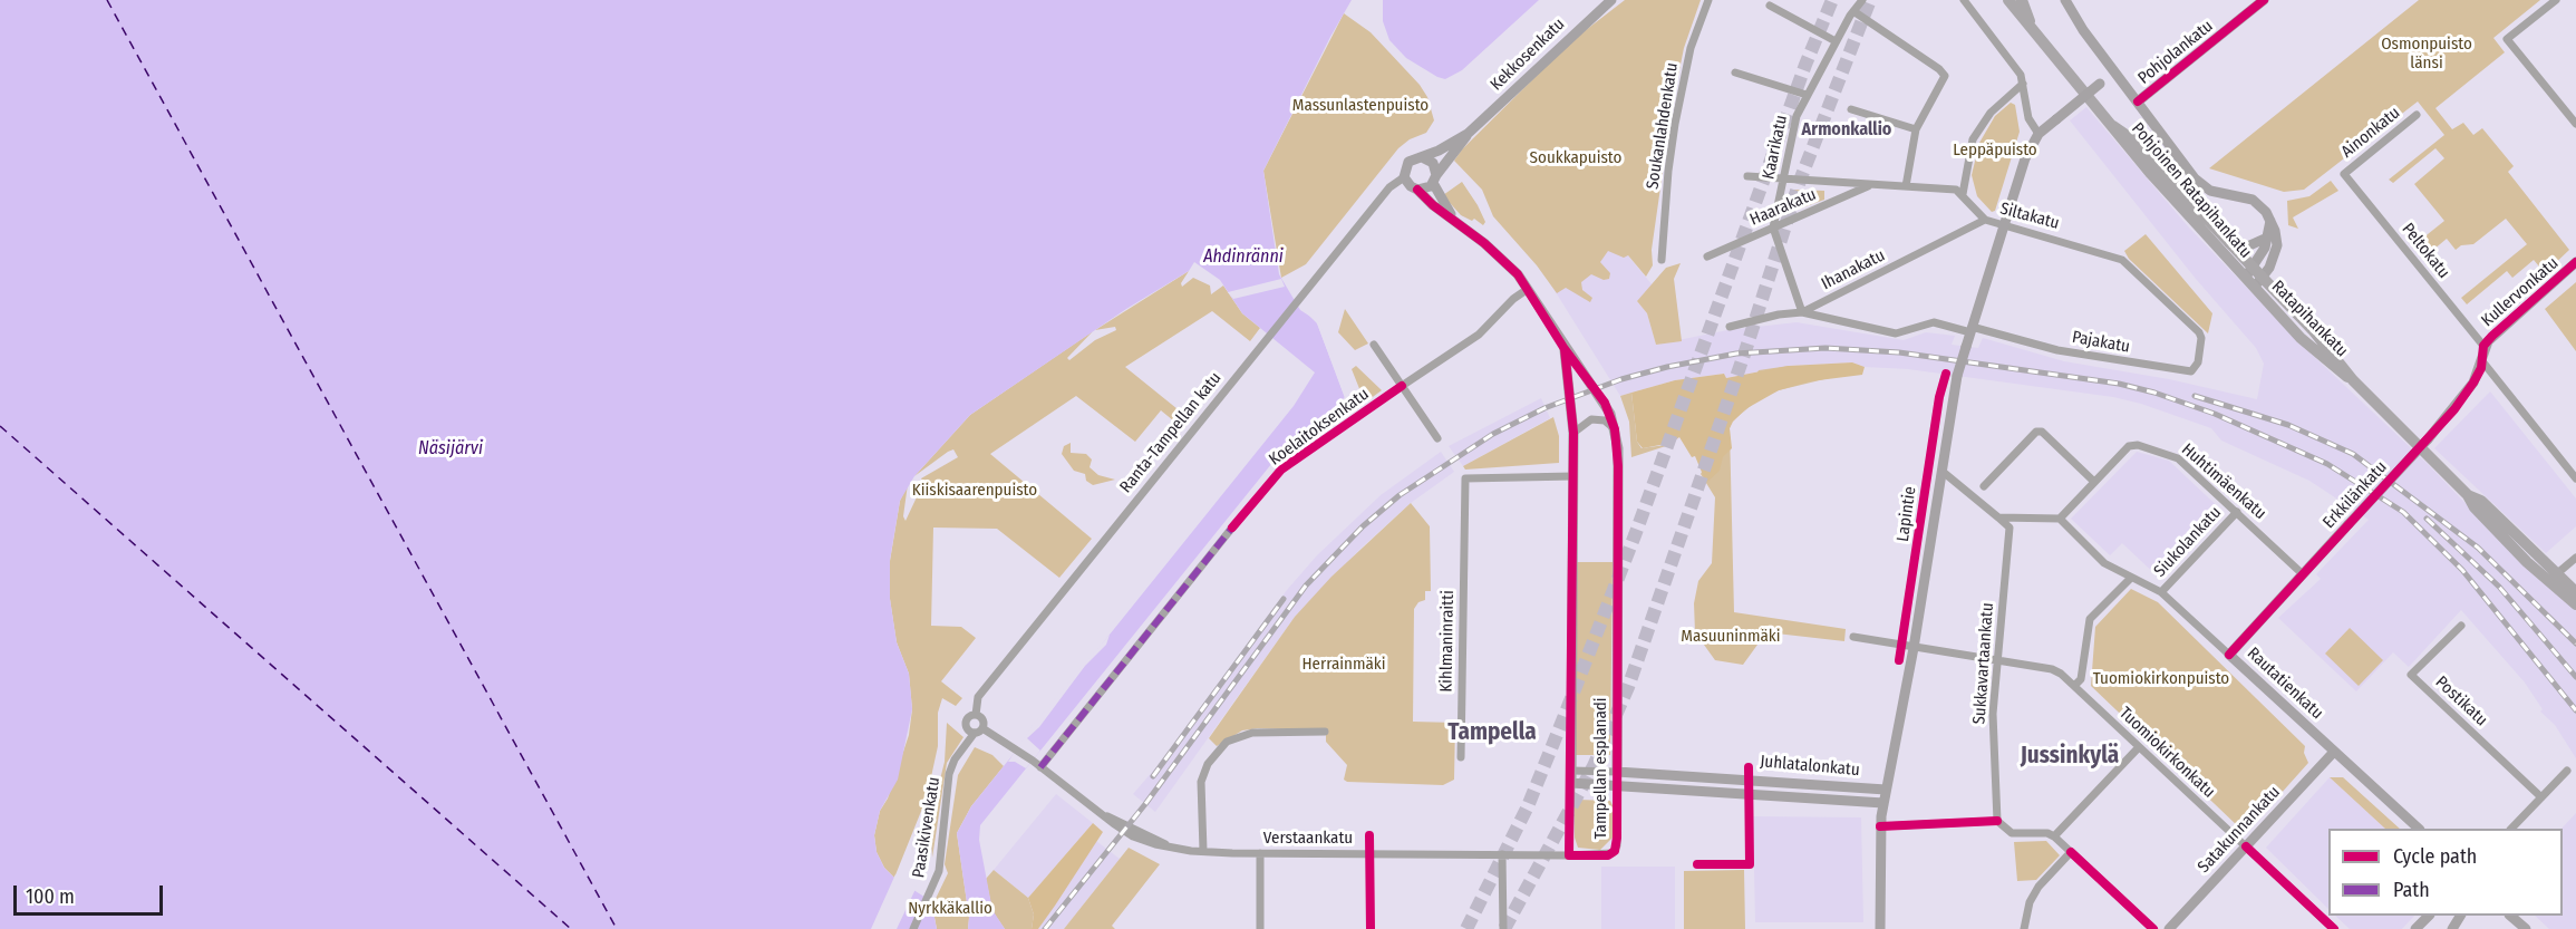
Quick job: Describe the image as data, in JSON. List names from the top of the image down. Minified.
{"streets":{"main road":["Pohjoinen Ratapihankatu","Ratapihankatu"],"street":["Pohjolankatu","Kekkosenkatu","Soukanlahdenkatu","Ainonkatu","Kaarikatu","Haarakatu","Siltakatu","Peltokatu","Ihanakatu","Kullervonkatu","Pajakatu","Ranta-Tampellan katu","Huhtimäenkatu","Erkkilänkatu","Lapintie","Siukolankatu","Kihlmaninraitti","Sukkavartaankatu","Rautatienkatu","Postikatu","Tuomiokirkonkatu","Juhlatalonkatu","Tampellan esplanadi","Paasikivenkatu","Satakunnankatu","Verstaankatu"],"cycle path":["Koelaitoksenkatu"]},"crossings":[["Kekkosenkatu","Ranta-Tampellan katu"],["Kekkosenkatu","Tampellan esplanadi"],["Ainonkatu","Peltokatu"],["Kaarikatu","Haarakatu"],["Pohjoinen Ratapihankatu","Ratapihankatu"],["Siltakatu","Ihanakatu"],["Siltakatu","Pajakatu"],["Siltakatu","Lapintie"],["Peltokatu","Kullervonkatu"],["Peltokatu","Erkkilänkatu"],["Ihanakatu","Pajakatu"],["Kullervonkatu","Erkkilänkatu"],["Pajakatu","Lapintie"],["Ranta-Tampellan katu","Tampellan esplanadi"],["Ranta-Tampellan katu","Paasikivenkatu"],["Ranta-Tampellan katu","Verstaankatu"],["Huhtimäenkatu","Erkkilänkatu"],["Huhtimäenkatu","Siukolankatu"],["Huhtimäenkatu","Rautatienkatu"],["Erkkilänkatu","Rautatienkatu"],["Lapintie","Tuomiokirkonkatu"],["Lapintie","Juhlatalonkatu"],["Siukolankatu","Rautatienkatu"],["Siukolankatu","Tuomiokirkonkatu"],["Kihlmaninraitti","Tampellan esplanadi"],["Sukkavartaankatu","Tuomiokirkonkatu"],["Rautatienkatu","Satakunnankatu"],["Tuomiokirkonkatu","Satakunnankatu"],["Juhlatalonkatu","Tampellan esplanadi"],["Tampellan esplanadi","Verstaankatu"],["Paasikivenkatu","Verstaankatu"]],"districts":["Armonkallio","Tampella","Jussinkylä"],"water":["Ahdinränni","Näsijärvi"],"parks":["Osmonpuisto länsi","Massunlastenpuisto","Leppäpuisto","Soukkapuisto","Kiiskisaarenpuisto","Masuuninmäki","Herrainmäki","Tuomiokirkonpuisto","Nyrkkäkallio"],"legend":["Cycle path","Path"],"scale_bar":"100 m"}
